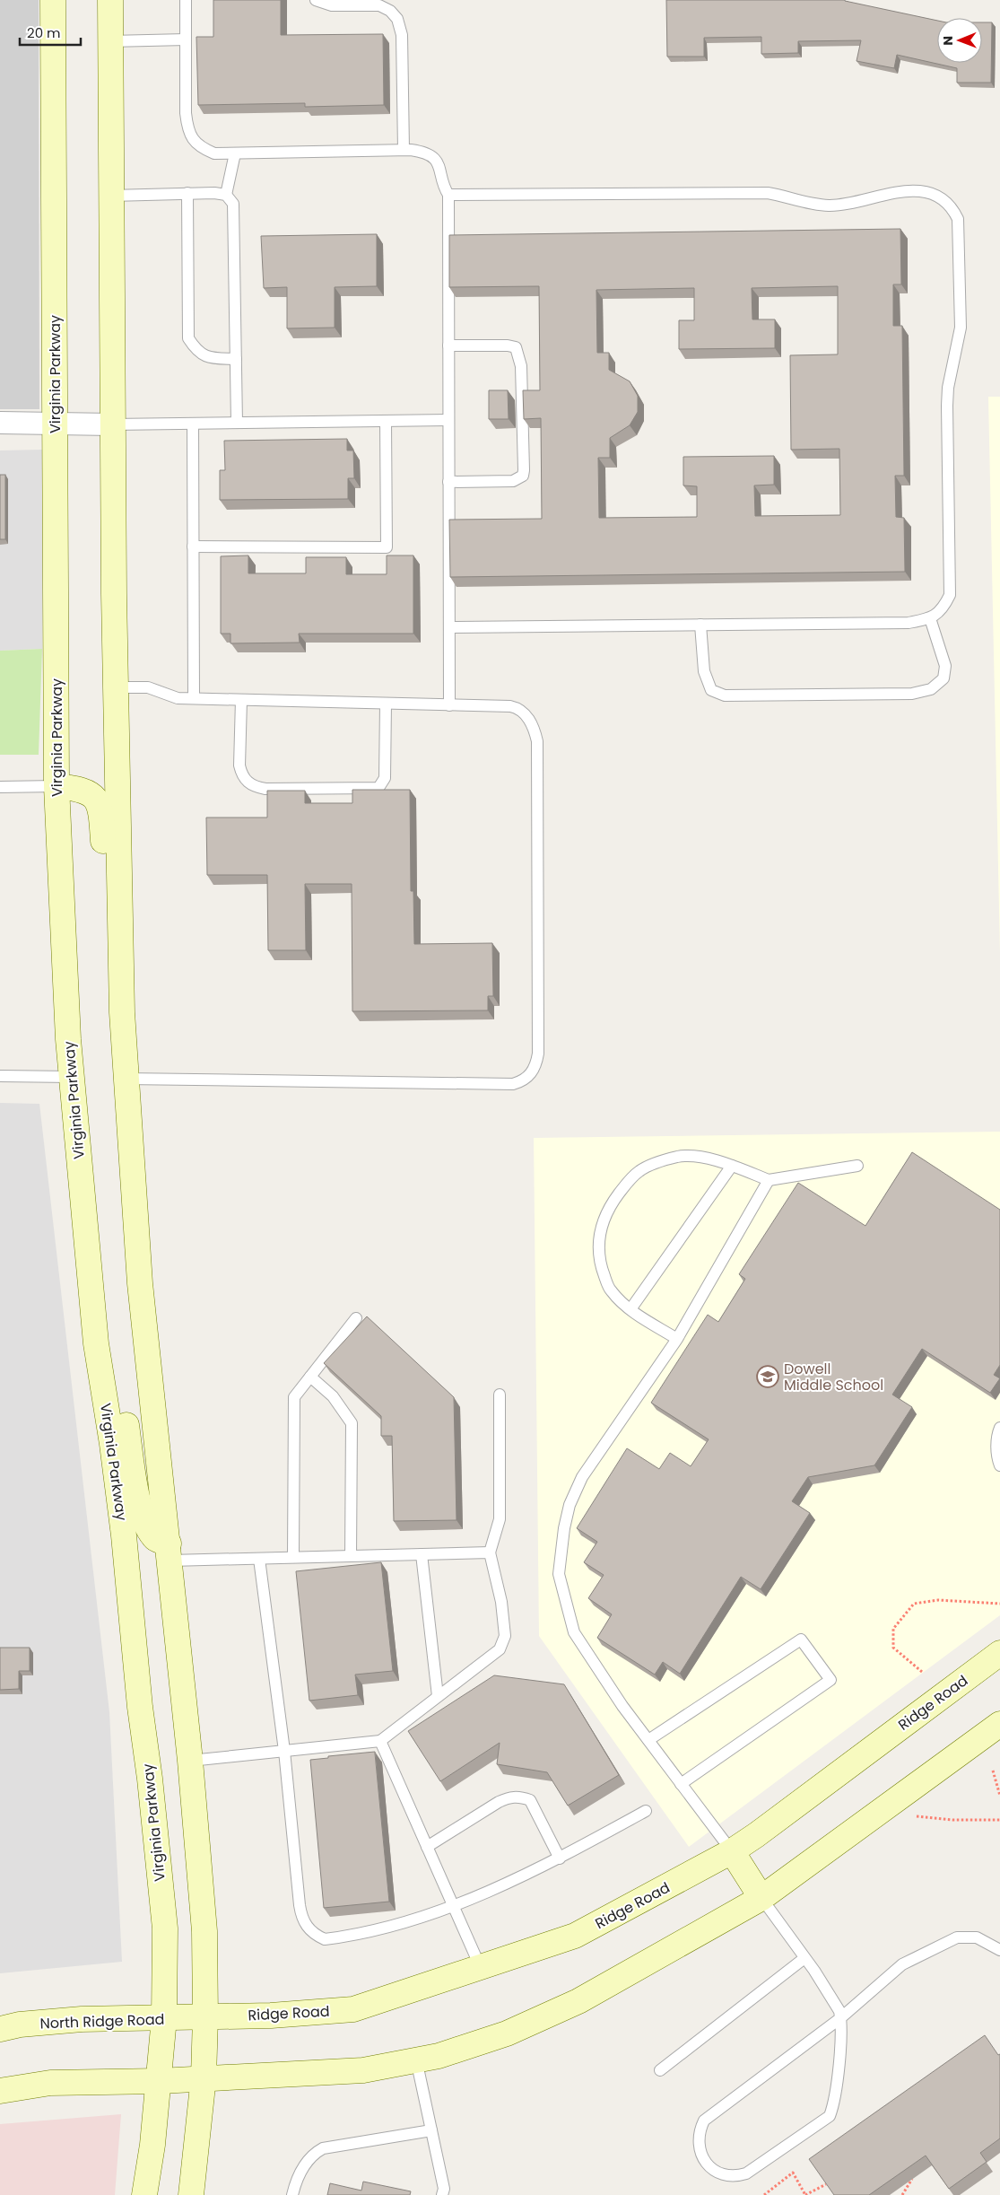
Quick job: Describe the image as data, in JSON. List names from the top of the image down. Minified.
{"streets":{"main road":["Virginia Parkway","Ridge Road","North Ridge Road"]},"crossings":[["Virginia Parkway","North Ridge Road"],["Ridge Road","North Ridge Road"]],"places":{"school or university":["Dowell Middle School"]},"scale_bar":"20 m","north":"left"}
